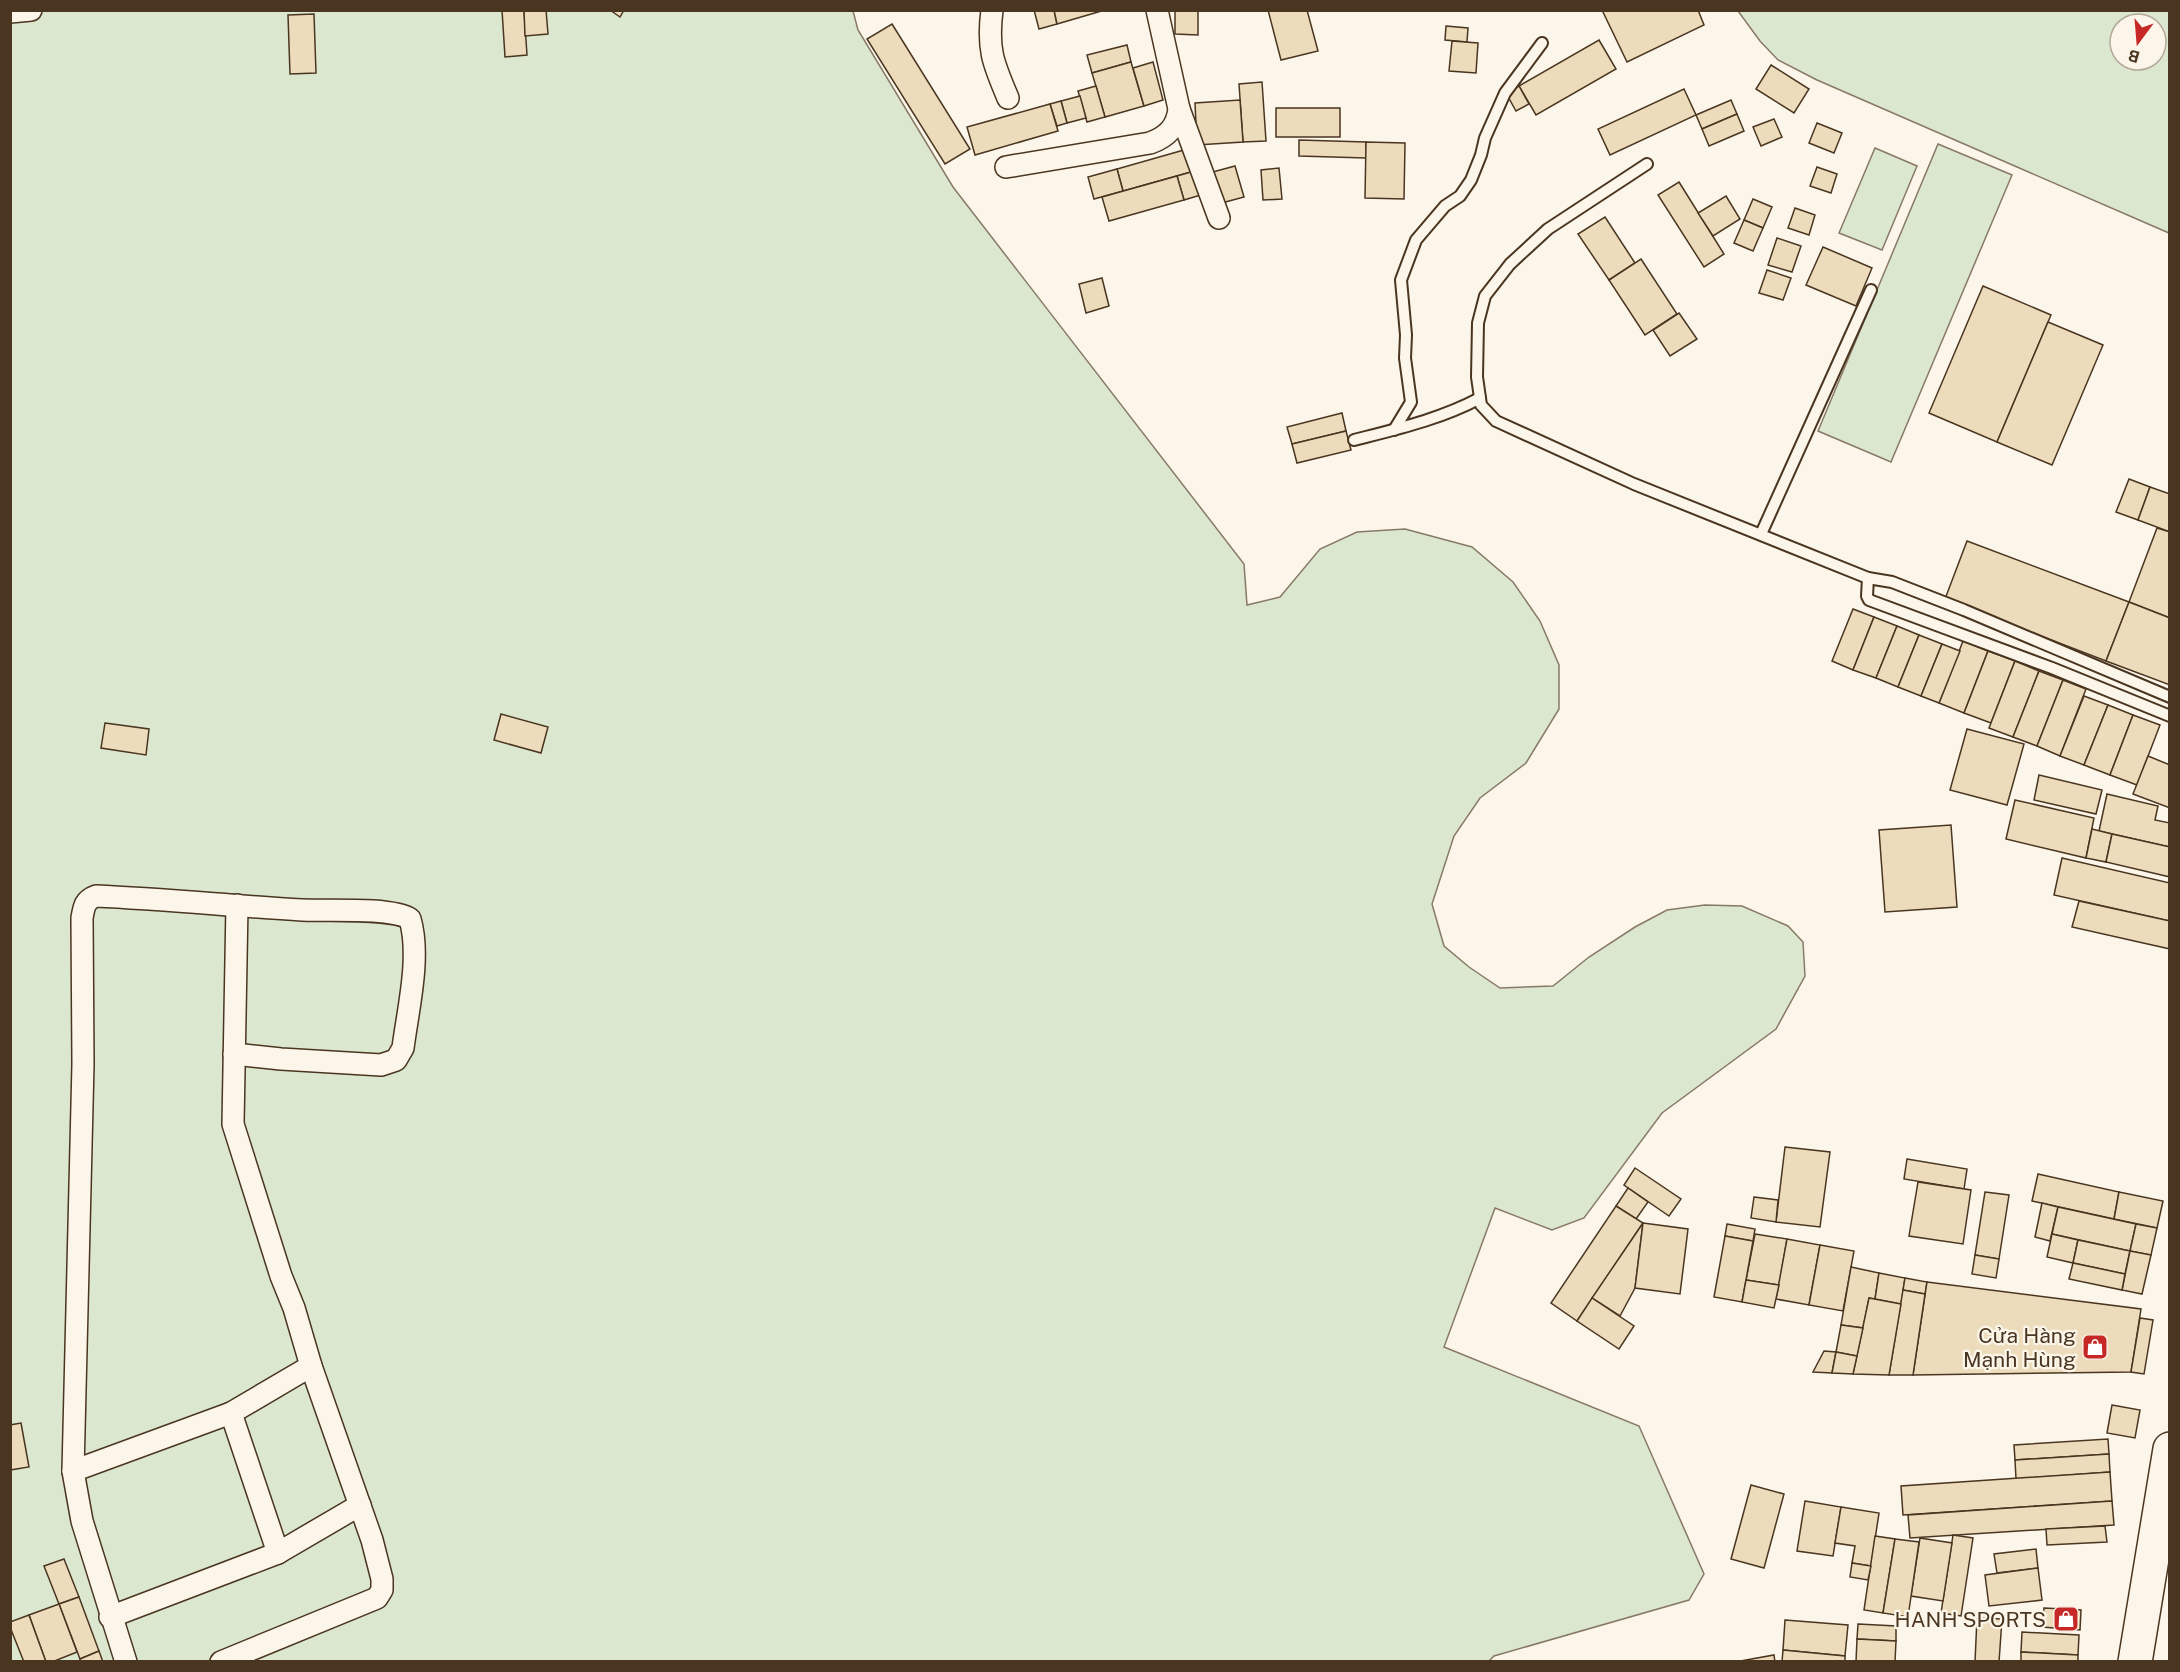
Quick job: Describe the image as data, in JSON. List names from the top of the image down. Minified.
{"places":{"shop":["Cửa Hàng Mạnh Hùng","HANH SPORTS"]},"north":"bottom"}
